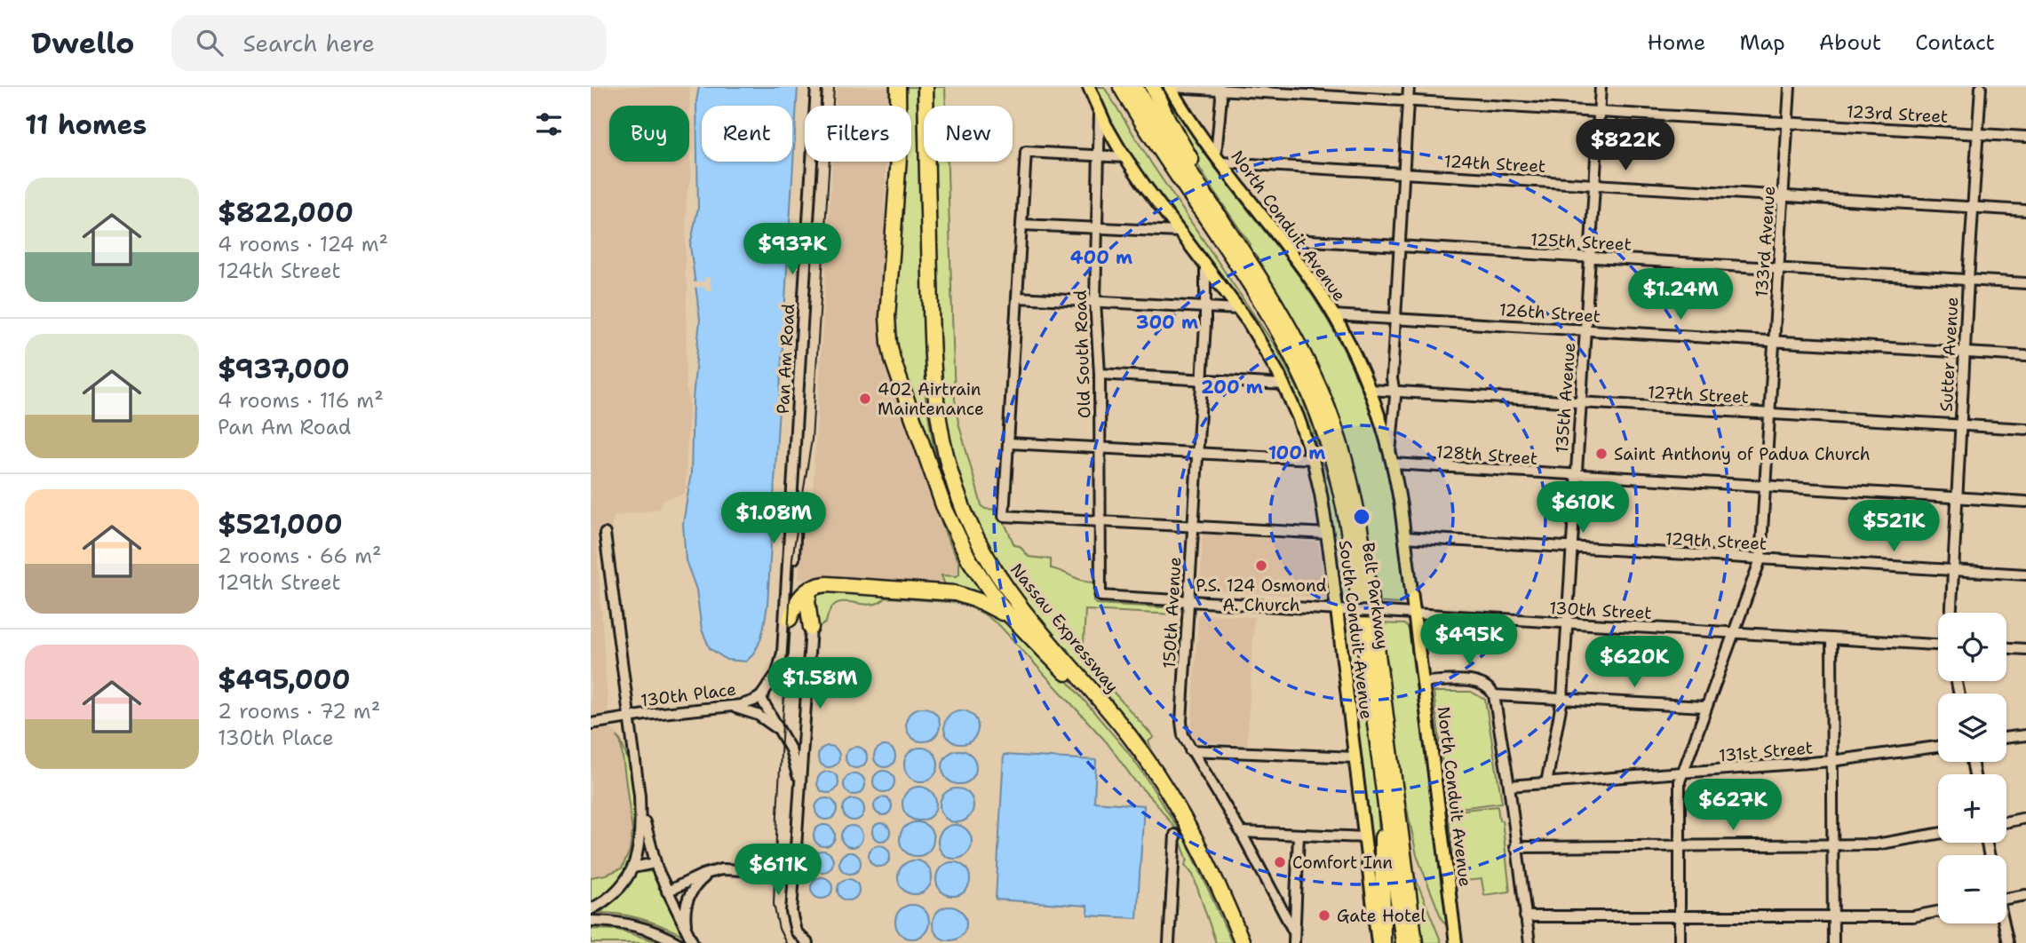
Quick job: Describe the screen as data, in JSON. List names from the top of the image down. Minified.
{"streets":{"highway":["Belt Parkway","Nassau Expressway"],"main road":["North Conduit Avenue","South Conduit Avenue"],"street":["123rd Street","124th Street","125th Street","133rd Avenue","126th Street","Old South Road","Sutter Avenue","Pan Am Road","127th Street","135th Avenue","128th Street","129th Street","130th Street","150th Avenue","130th Place","131st Street"]},"crossings":[["123rd Street","North Conduit Avenue"],["123rd Street","133rd Avenue"],["123rd Street","Sutter Avenue"],["123rd Street","135th Avenue"],["124th Street","North Conduit Avenue"],["124th Street","133rd Avenue"],["124th Street","Sutter Avenue"],["124th Street","135th Avenue"],["North Conduit Avenue","125th Street"],["North Conduit Avenue","126th Street"],["North Conduit Avenue","127th Street"],["North Conduit Avenue","128th Street"],["North Conduit Avenue","129th Street"],["North Conduit Avenue","130th Street"],["125th Street","133rd Avenue"],["125th Street","Sutter Avenue"],["125th Street","135th Avenue"],["133rd Avenue","126th Street"],["133rd Avenue","127th Street"],["133rd Avenue","128th Street"],["133rd Avenue","129th Street"],["133rd Avenue","130th Street"],["133rd Avenue","131st Street"],["126th Street","Sutter Avenue"],["126th Street","135th Avenue"],["Old South Road","130th Street"],["Old South Road","South Conduit Avenue"],["Sutter Avenue","127th Street"],["Sutter Avenue","128th Street"],["Sutter Avenue","129th Street"],["Pan Am Road","130th Place"],["127th Street","135th Avenue"],["135th Avenue","128th Street"],["135th Avenue","129th Street"],["135th Avenue","130th Street"],["135th Avenue","131st Street"],["130th Street","150th Avenue"],["130th Street","South Conduit Avenue"],["150th Avenue","South Conduit Avenue"]],"places":["402 Airtrain Maintenance","Saint Anthony of Padua Church","P.S. 124 Osmond A. Church","Comfort Inn","Gate Hotel"],"page":{"header":"Dwello","search":"Search here","nav":["Home","Map","About","Contact"],"heading":"11 homes","chip":["Buy","Rent","Filters","New"],"price":["$822K","$937K","$1.24M","$610K","$1.08M","$521K","$495K","$620K","$1.58M","$627K","$611K"],"list":[{"name":"$822,000","note":"4 rooms · 124 m² · 124th Street"},{"name":"$937,000","note":"4 rooms · 116 m² · Pan Am Road"},{"name":"$521,000","note":"2 rooms · 66 m² · 129th Street"},{"name":"$495,000","note":"2 rooms · 72 m² · 130th Place"}],"map_buttons":["+","−"]},"rings":["400 m","300 m","200 m","100 m"]}
